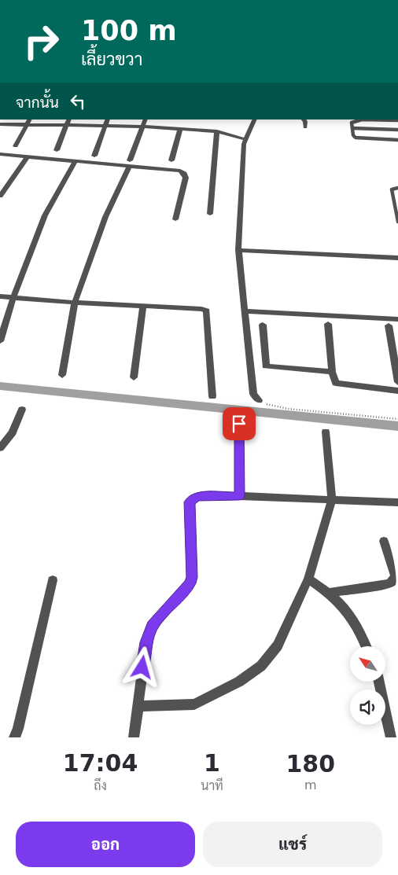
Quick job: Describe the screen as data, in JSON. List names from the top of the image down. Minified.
{"north":"top left","page":{"turn":["100 m","เลี้ยวขวา"],"then":"จากนั้น","eta":["17:04","ถึง","1","นาที","180","m"],"buttons":["ออก","แชร์"]}}
